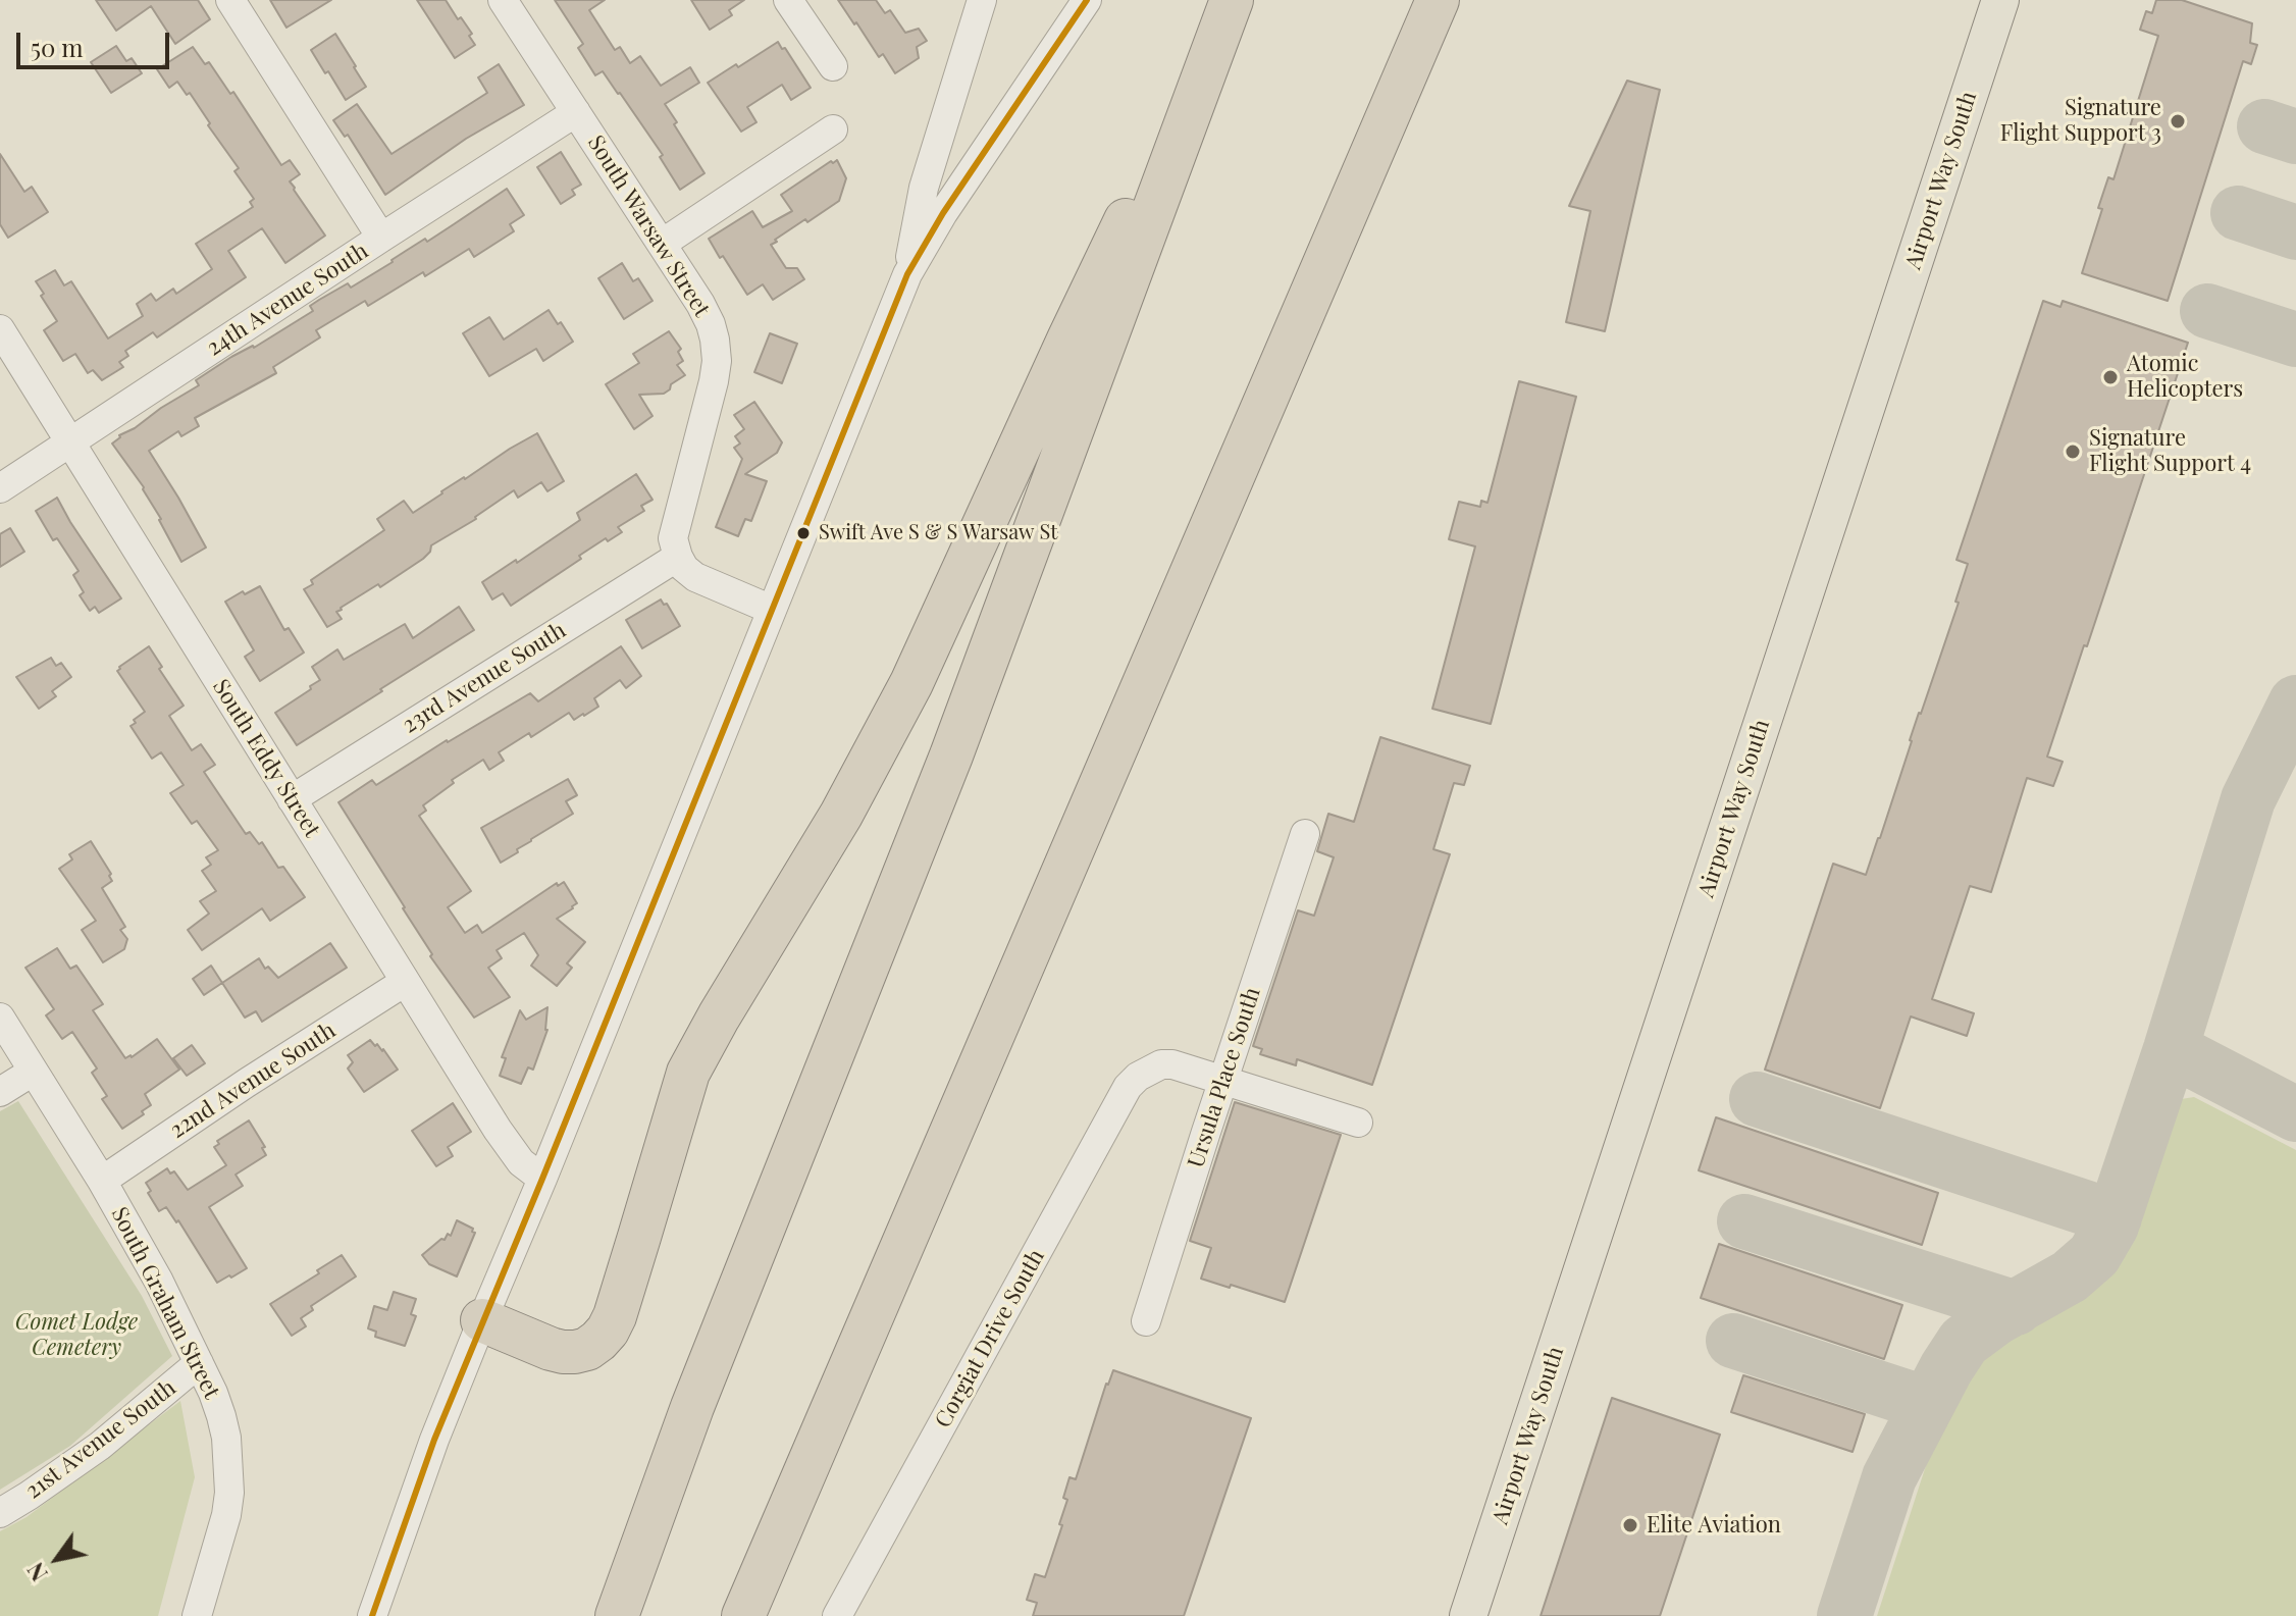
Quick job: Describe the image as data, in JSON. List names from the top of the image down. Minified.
{"streets":{"main road":["Airport Way South"],"street":["South Warsaw Street","24th Avenue South","23rd Avenue South","South Eddy Street","Ursula Place South","22nd Avenue South","South Graham Street","Corgiat Drive South","21st Avenue South"]},"crossings":[["South Warsaw Street","24th Avenue South"],["South Warsaw Street","23rd Avenue South"],["24th Avenue South","South Eddy Street"],["23rd Avenue South","South Eddy Street"],["South Eddy Street","22nd Avenue South"],["Ursula Place South","Corgiat Drive South"],["22nd Avenue South","South Graham Street"],["South Graham Street","21st Avenue South"]],"parks":["Comet Lodge Cemetery"],"places":["Signature Flight Support 3","Atomic Helicopters","Signature Flight Support 4","Swift Ave S & S Warsaw St","Elite Aviation"],"scale_bar":"50 m","north":"bottom left"}
